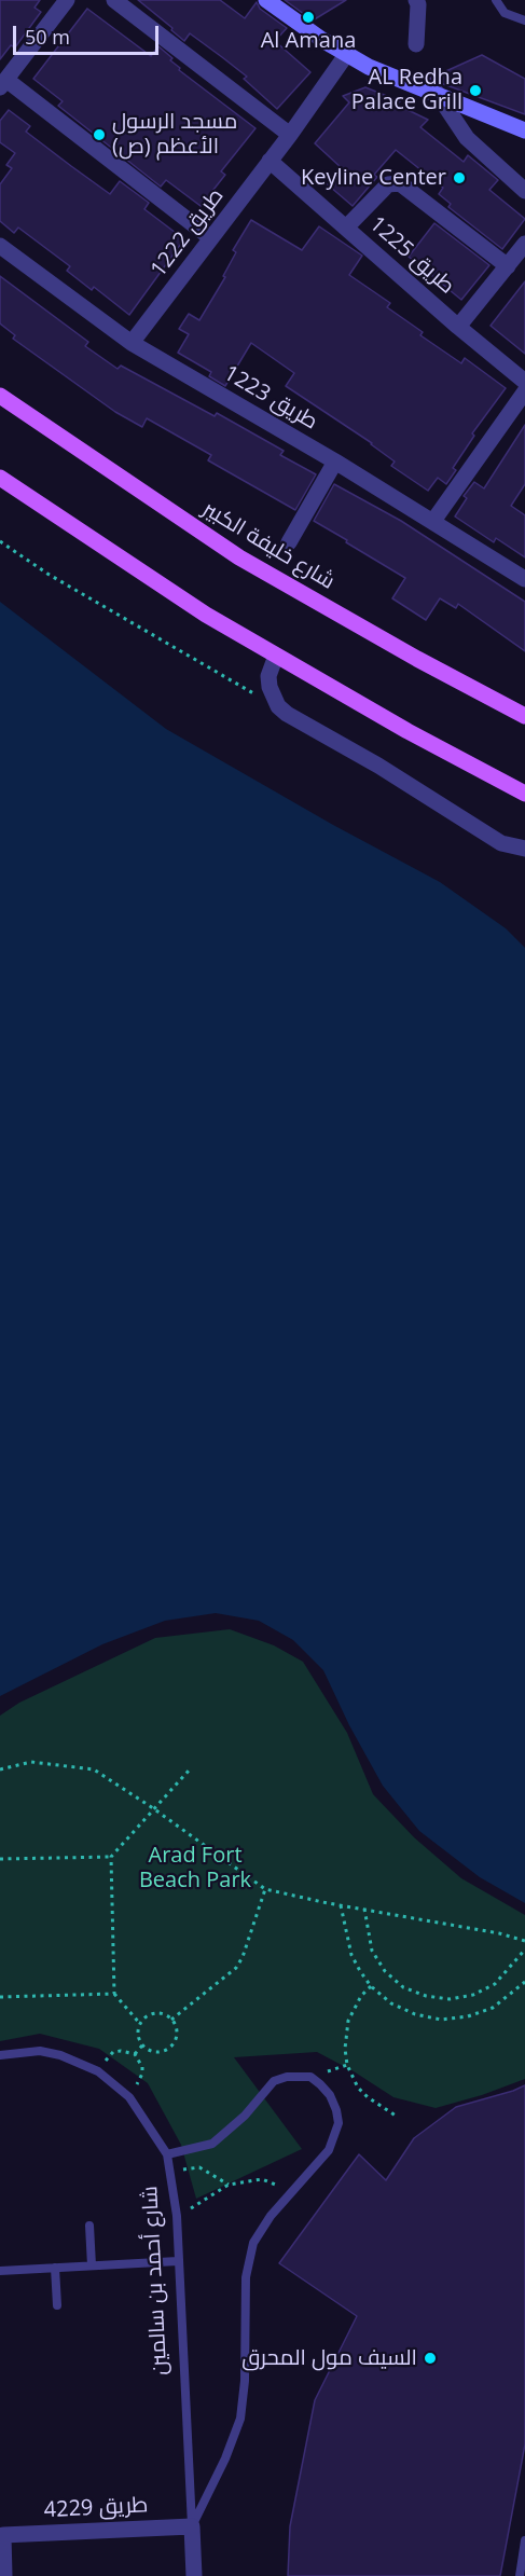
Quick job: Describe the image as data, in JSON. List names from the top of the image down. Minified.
{"streets":{"main road":["شارع خليفة الكبير"],"street":["طريق 1222","طريق 1225","طريق 1223","شارع أحمد بن سالمين","طريق 4229"]},"crossings":[["طريق 1222","طريق 1225"],["طريق 1222","طريق 1223"],["شارع أحمد بن سالمين","طريق 4229"]],"parks":["Arad Fort Beach Park"],"places":["Al Amana","AL Redha Palace Grill","مسجد الرسول الأعظم (ص)","Keyline Center","السيف مول المحرق"],"scale_bar":"50 m"}
